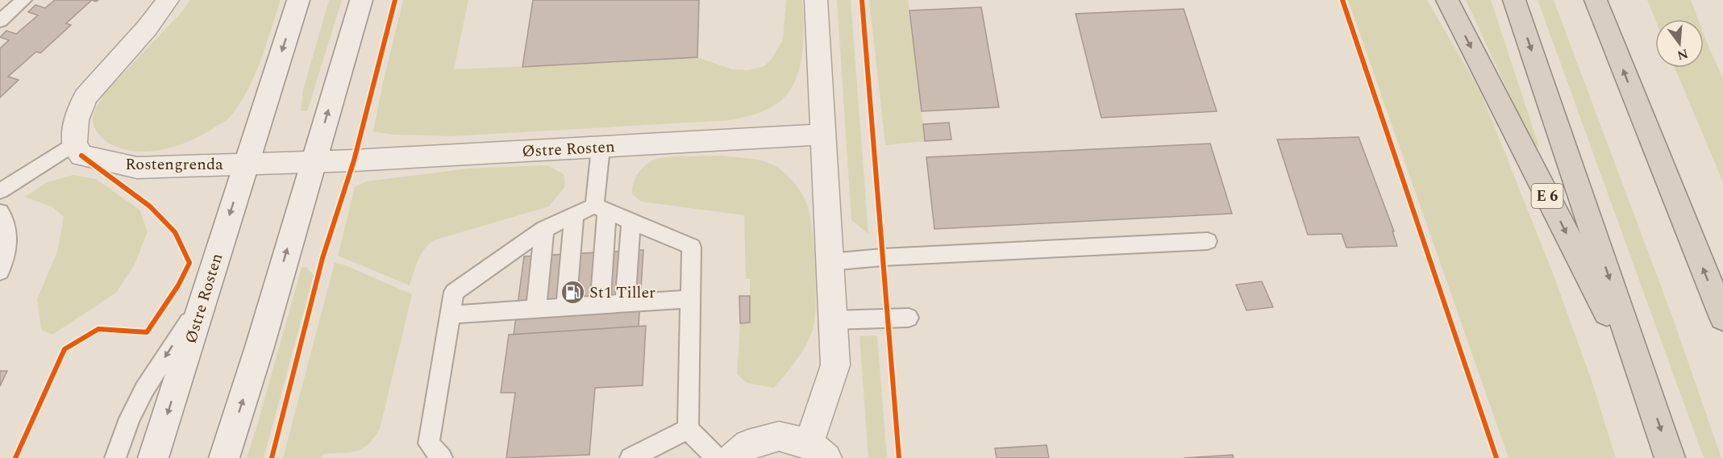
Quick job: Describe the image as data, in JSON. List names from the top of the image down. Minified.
{"streets":{"highway":["E 6"],"street":["Østre Rosten","Rostengrenda"]},"crossings":[["Østre Rosten","Rostengrenda"]],"places":{"fuel station":["St1 Tiller"]},"north":"bottom"}
